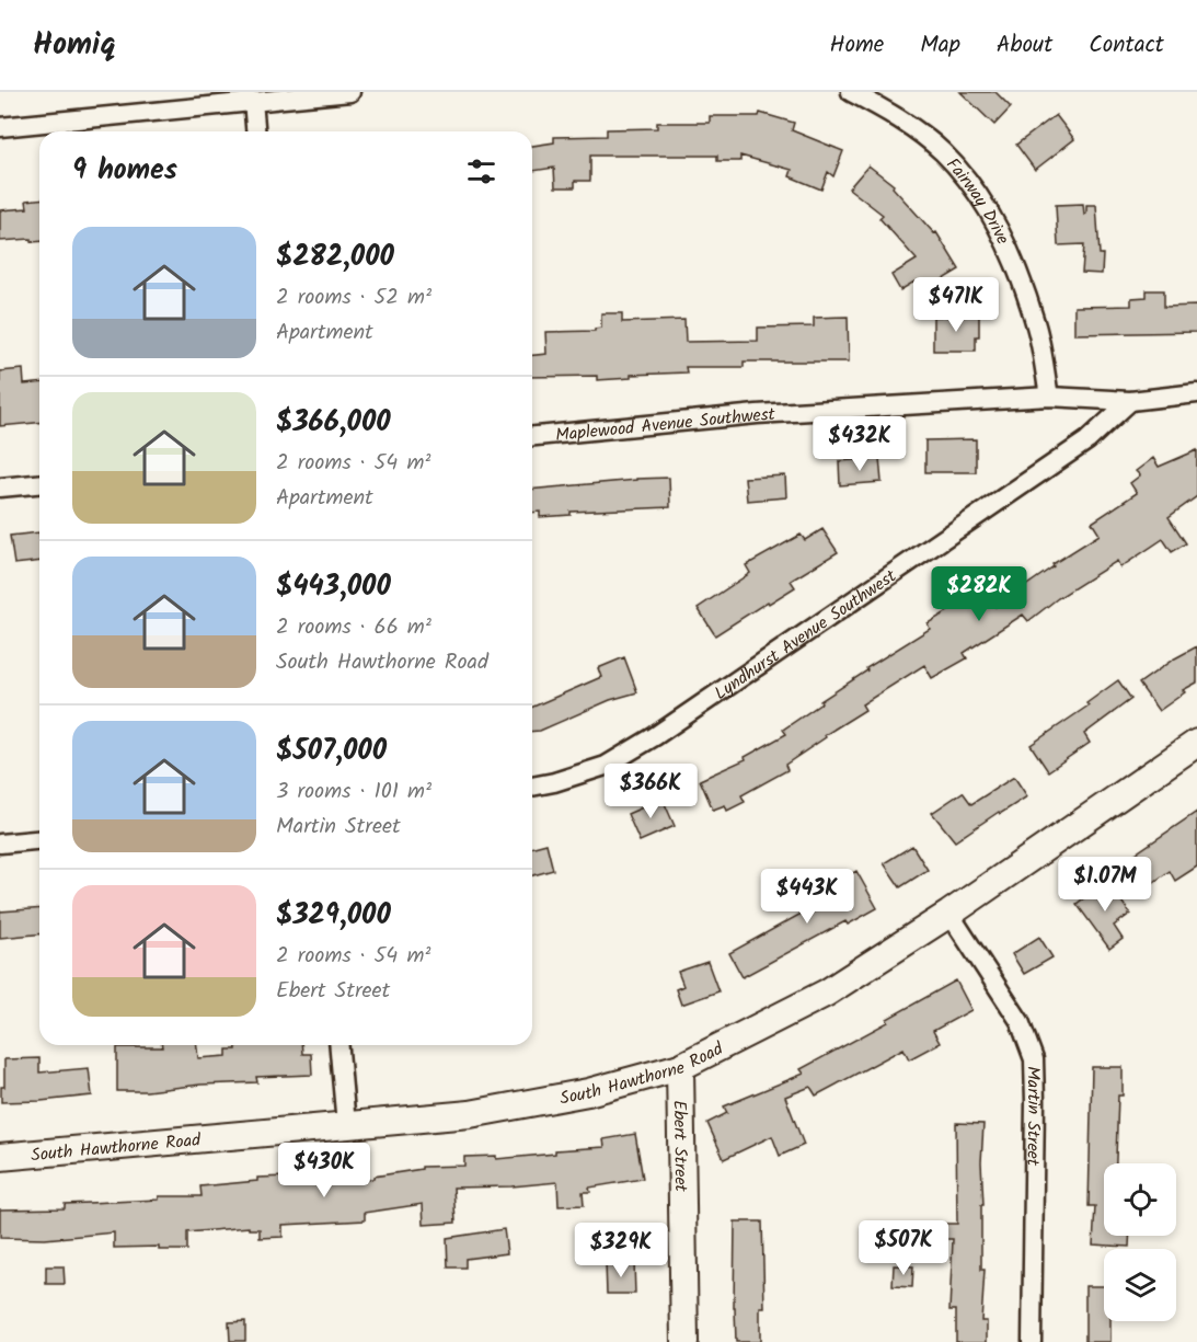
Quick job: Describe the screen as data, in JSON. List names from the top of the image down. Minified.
{"streets":{"main road":["South Hawthorne Road","Ebert Street"],"street":["Fairway Drive","Maplewood Avenue Southwest","Lyndhurst Avenue Southwest","Martin Street"]},"crossings":[["Fairway Drive","Maplewood Avenue Southwest"],["Maplewood Avenue Southwest","Lyndhurst Avenue Southwest"],["South Hawthorne Road","Martin Street"],["South Hawthorne Road","Ebert Street"]],"page":{"header":"Homiq","nav":["Home","Map","About","Contact"],"heading":"9 homes","list":[{"name":"$282,000","note":"2 rooms · 52 m² · Apartment"},{"name":"$366,000","note":"2 rooms · 54 m² · Apartment"},{"name":"$443,000","note":"2 rooms · 66 m² · South Hawthorne Road"},{"name":"$507,000","note":"3 rooms · 101 m² · Martin Street"},{"name":"$329,000","note":"2 rooms · 54 m² · Ebert Street"}],"price":["$471K","$432K","$282K","$366K","$1.07M","$443K","$430K","$507K","$329K"]}}
